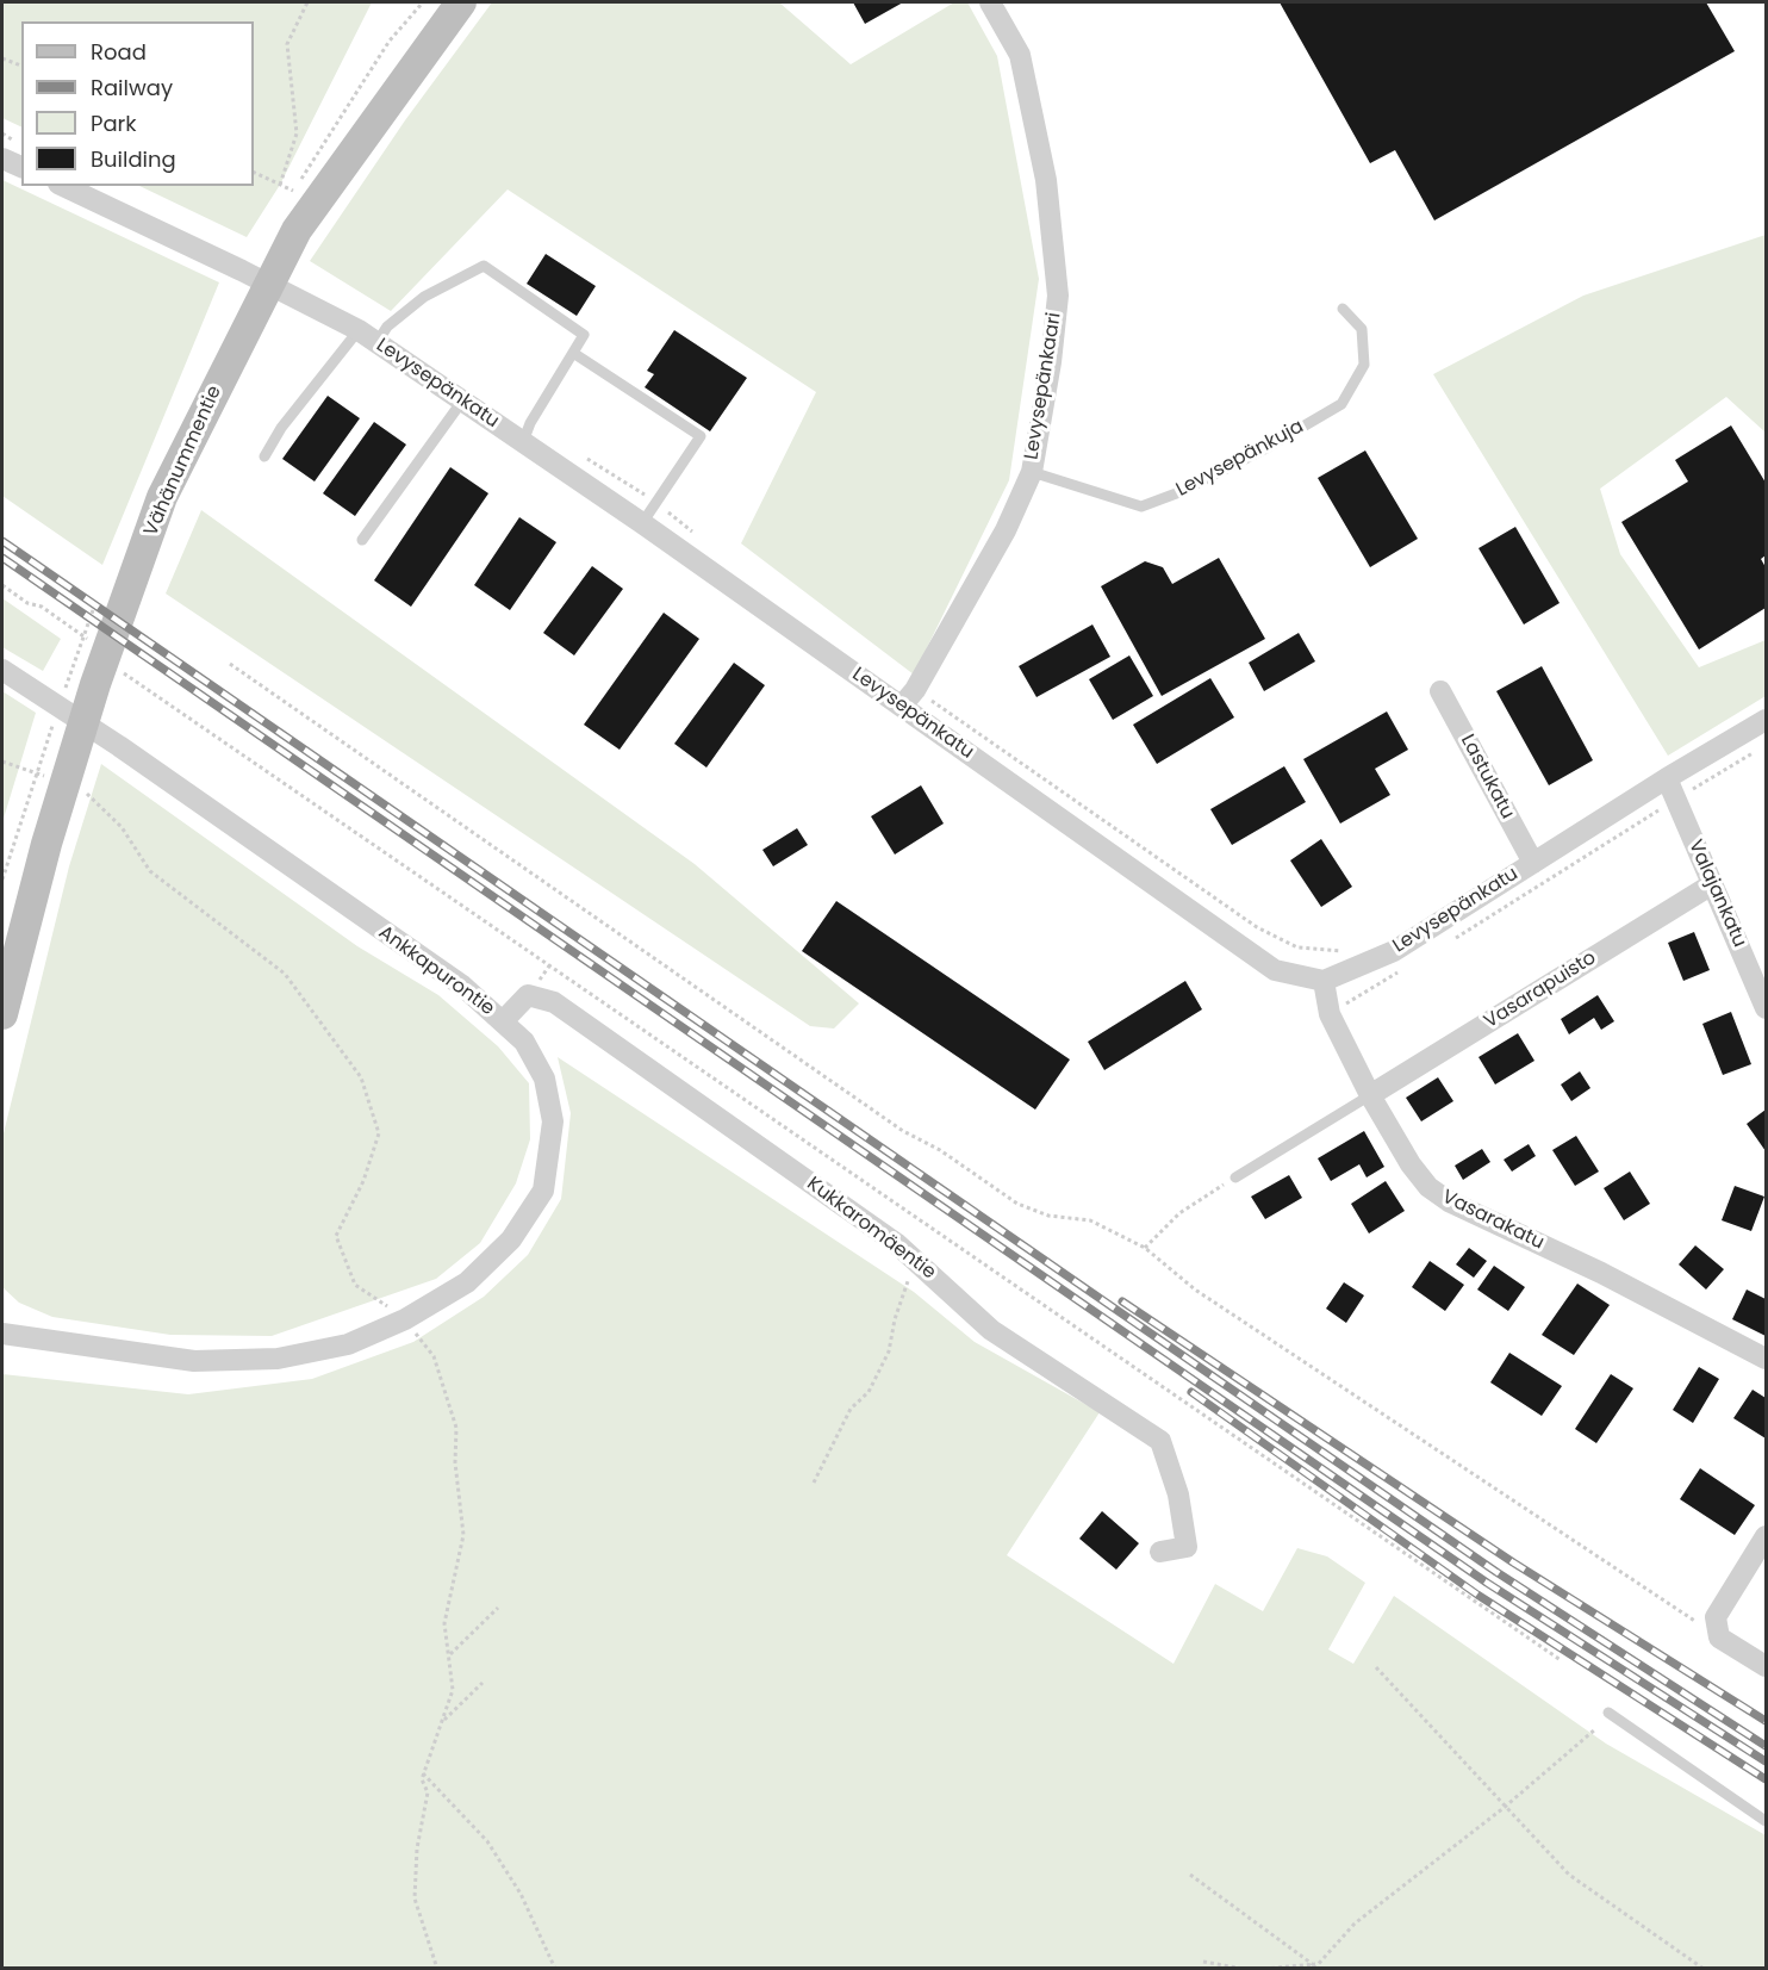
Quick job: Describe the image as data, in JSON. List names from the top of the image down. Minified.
{"streets":{"main road":["Vähänummentie"],"street":["Levysepänkatu","Levysepänkaari","Lastukatu","Valajankatu","Ankkapurontie","Vasarapuisto","Vasarakatu","Kukkaromäentie"],"lane":["Levysepänkuja"]},"crossings":[["Levysepänkatu","Levysepänkaari"],["Levysepänkatu","Lastukatu"],["Levysepänkatu","Valajankatu"],["Levysepänkatu","Vasarakatu"],["Levysepänkaari","Levysepänkuja"],["Valajankatu","Vasarapuisto"],["Ankkapurontie","Kukkaromäentie"],["Vasarapuisto","Vasarakatu"]],"legend":["Road","Railway","Park","Building"]}
